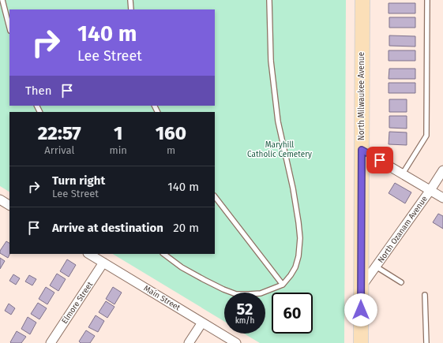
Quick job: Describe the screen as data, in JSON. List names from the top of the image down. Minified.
{"streets":{"main road":["North Milwaukee Avenue"],"street":["North Ozanam Avenue","Main Street","Elmore Street"]},"crossings":[["North Milwaukee Avenue","North Ozanam Avenue"],["Main Street","Elmore Street"]],"parks":["Maryhill Catholic Cemetery"],"page":{"turn":["140 m","Lee Street"],"then":"Then","eta":["22:57","Arrival","1","min","160","m"],"list":[{"name":"Turn right","note":"Lee Street","value":"140 m"},{"name":"Arrive at destination","value":"20 m"}],"speed":"52 km/h","limit":"60"}}
